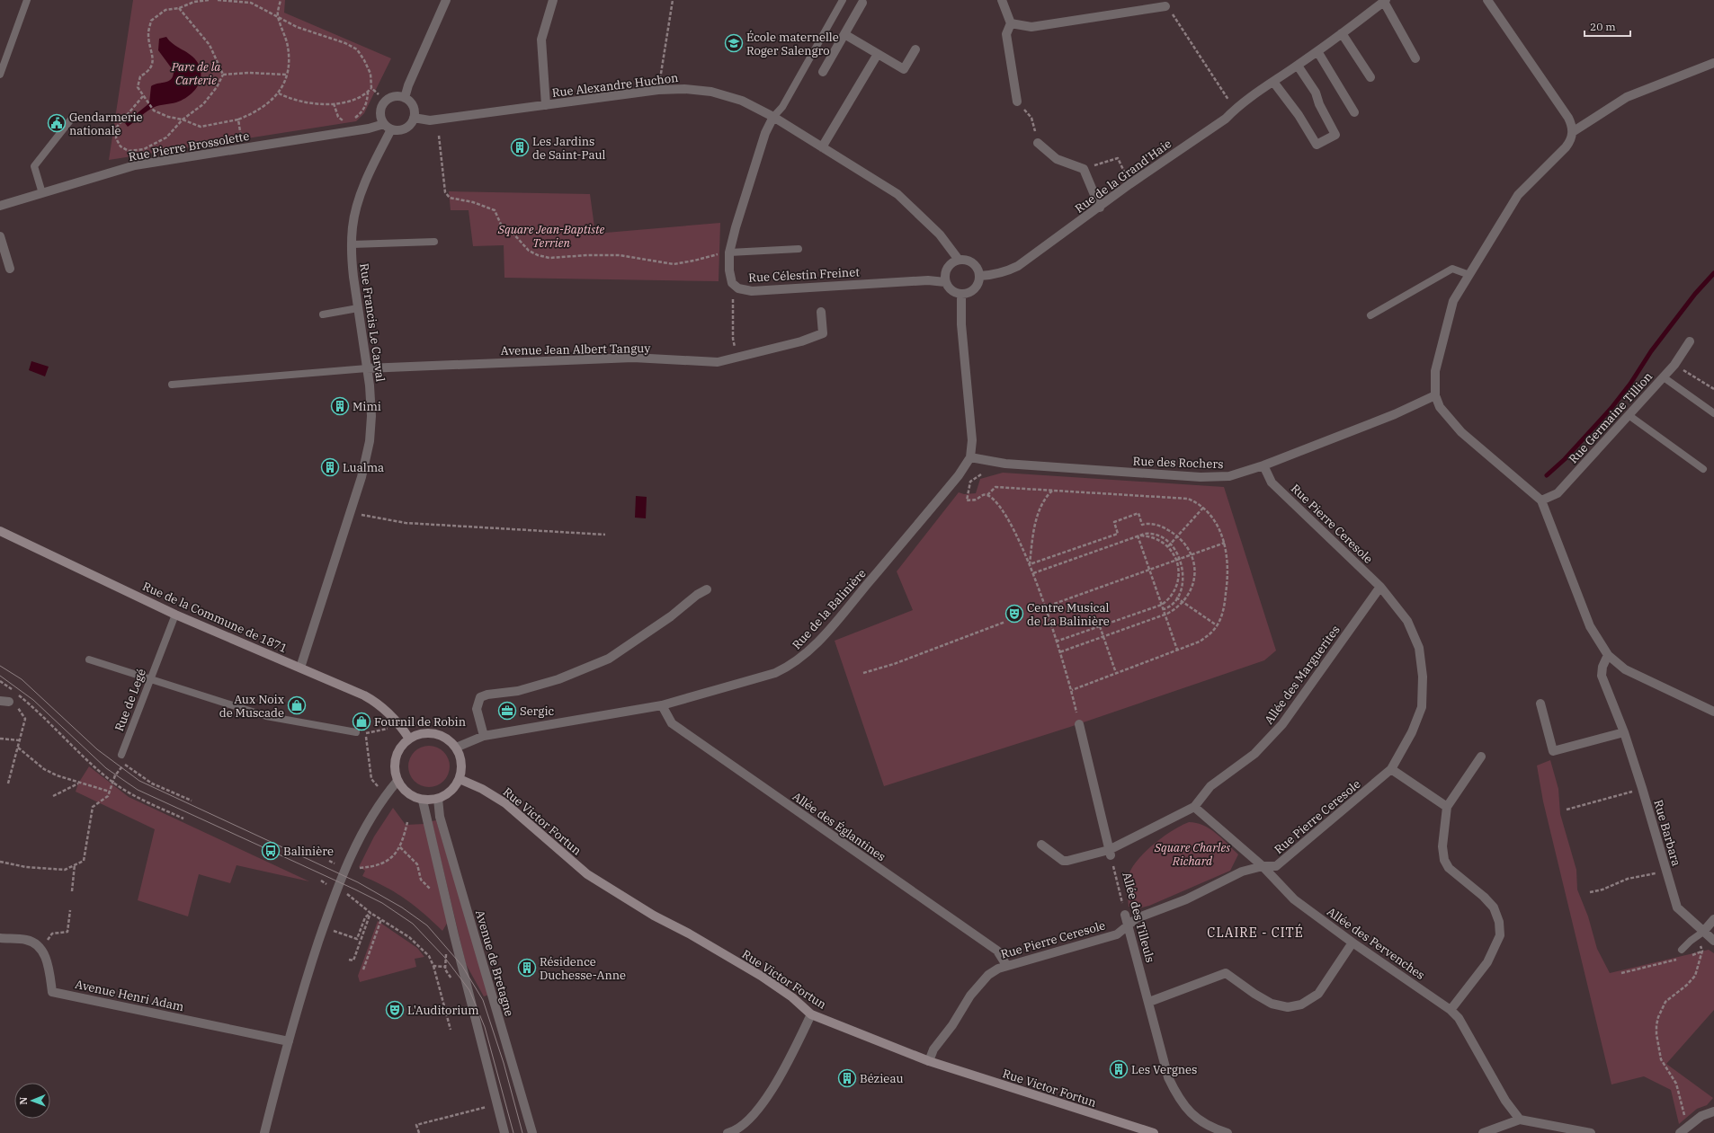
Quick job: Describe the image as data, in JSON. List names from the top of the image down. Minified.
{"streets":{"street":["Rue Alexandre Huchon","Rue Pierre Brossolette","Rue de la Grand'Haie","Rue Célestin Freinet","Rue Francis Le Carval","Avenue Jean Albert Tanguy","Rue Germaine Tillion","Rue des Rochers","Rue Pierre Ceresole","Rue de la Balinière","Rue de la Commune de 1871","Allée des Marguerites","Rue Victor Fortun","Allée des Églantines","Rue Barbara","Allée des Tilleuls","Allée des Pervenches","Avenue de Bretagne","Avenue Henri Adam"],"lane":["Rue de Legé"]},"crossings":[["Rue Alexandre Huchon","Rue Pierre Brossolette"],["Rue Alexandre Huchon","Rue de la Grand'Haie"],["Rue Alexandre Huchon","Rue Célestin Freinet"],["Rue Alexandre Huchon","Rue Francis Le Carval"],["Rue Alexandre Huchon","Rue de la Balinière"],["Rue Pierre Brossolette","Rue Francis Le Carval"],["Rue de la Grand'Haie","Rue Célestin Freinet"],["Rue de la Grand'Haie","Rue de la Balinière"],["Rue Célestin Freinet","Rue de la Balinière"],["Rue Francis Le Carval","Avenue Jean Albert Tanguy"],["Rue Francis Le Carval","Rue de la Commune de 1871"],["Rue des Rochers","Rue Pierre Ceresole"],["Rue des Rochers","Rue de la Balinière"],["Rue Pierre Ceresole","Allée des Marguerites"],["Rue Pierre Ceresole","Rue Victor Fortun"],["Rue Pierre Ceresole","Allée des Églantines"],["Rue Pierre Ceresole","Allée des Tilleuls"],["Rue Pierre Ceresole","Allée des Pervenches"],["Rue de la Balinière","Rue de la Commune de 1871"],["Rue de la Balinière","Rue Victor Fortun"],["Rue de la Balinière","Allée des Églantines"],["Rue de la Balinière","Avenue de Bretagne"],["Rue de la Commune de 1871","Rue de Legé"],["Rue de la Commune de 1871","Rue Victor Fortun"],["Rue de la Commune de 1871","Avenue de Bretagne"],["Allée des Marguerites","Allée des Tilleuls"],["Allée des Marguerites","Allée des Pervenches"],["Rue Victor Fortun","Avenue de Bretagne"]],"districts":["CLAIRE - CITÉ"],"parks":["Parc de la Carterie","Square Jean-Baptiste Terrien","Square Charles Richard"],"places":{"school or university":["École maternelle Roger Salengro"],"public building":["Gendarmerie nationale"],"building":["Les Jardins de Saint-Paul","Mimi","Lualma","Résidence Duchesse-Anne","Les Vergnes","Bézieau"],"theatre":["Centre Musical de La Balinière","L'Auditorium"],"shop":["Aux Noix de Muscade","Fournil de Robin"],"office":["Sergic"],"bus stop":["Balinière"]},"scale_bar":"20 m","north":"left"}
